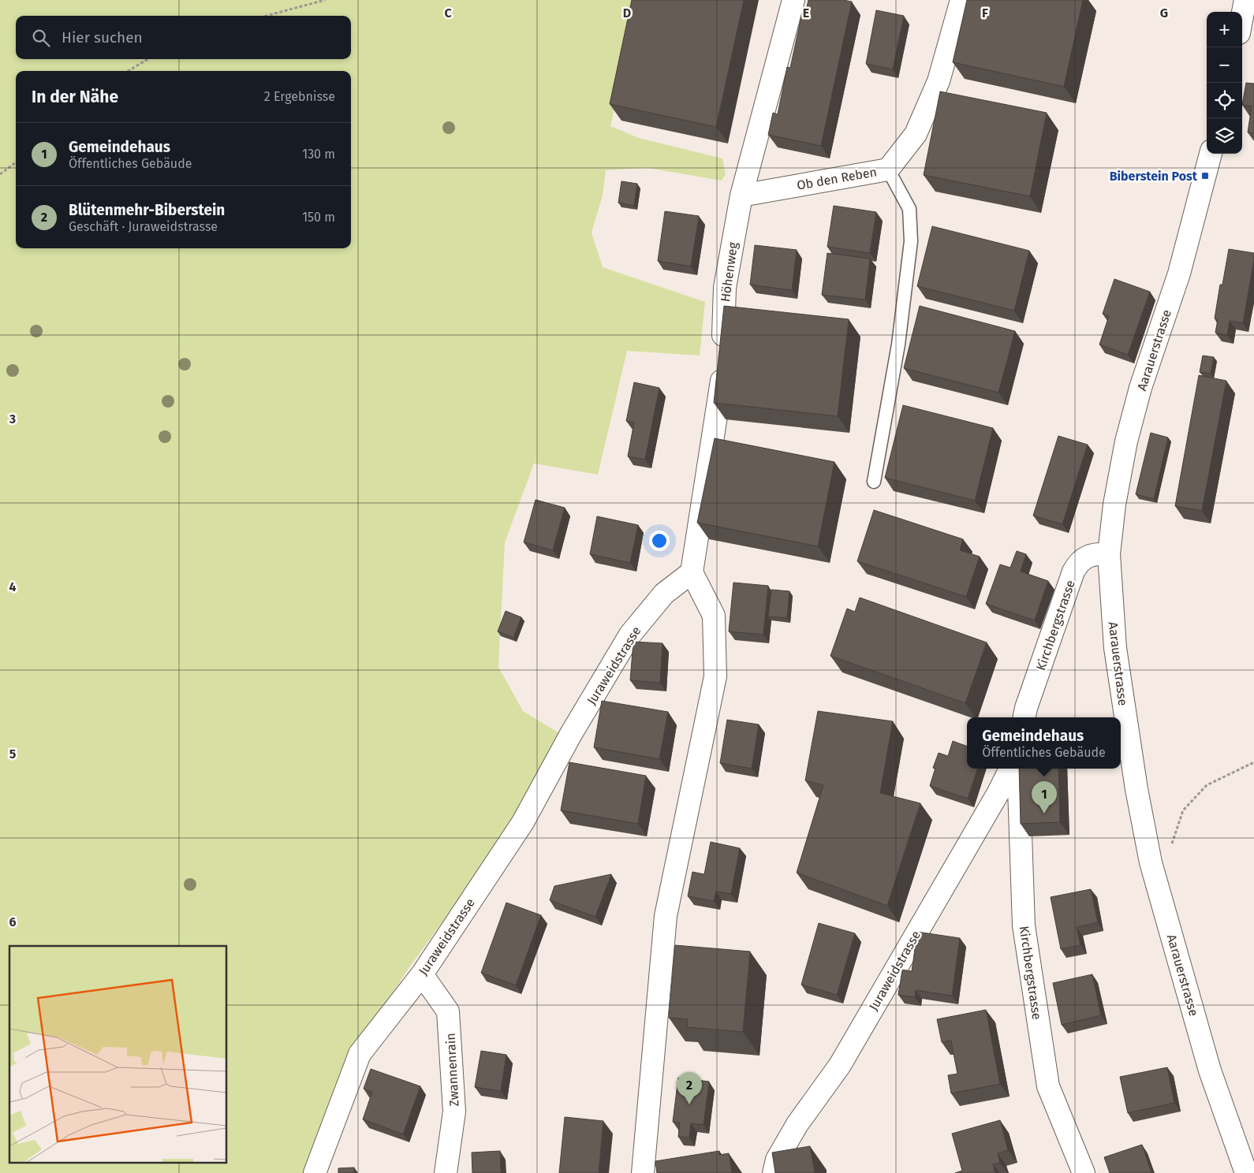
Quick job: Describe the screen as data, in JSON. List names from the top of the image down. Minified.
{"streets":{"street":["Ob den Reben","Höhenweg","Aarauerstrasse","Kirchbergstrasse","Juraweidstrasse","Zwannenrain"]},"crossings":[["Ob den Reben","Höhenweg"],["Höhenweg","Juraweidstrasse"],["Aarauerstrasse","Kirchbergstrasse"],["Juraweidstrasse","Zwannenrain"]],"places":{"transit":["Biberstein Post"]},"page":{"map_buttons":["+","−"],"search":"Hier suchen","heading":["In der Nähe","2 Ergebnisse"],"list":[{"mark":"1","name":"Gemeindehaus","note":"Öffentliches Gebäude","value":"130 m"},{"mark":"2","name":"Blütenmehr-Biberstein","note":"Geschäft · Juraweidstrasse","value":"150 m"}],"popup":["Gemeindehaus","Öffentliches Gebäude"],"pins":["1","2"]},"grid":{"columns":["C","D","E","F","G"],"rows":["3","4","5","6"]}}
